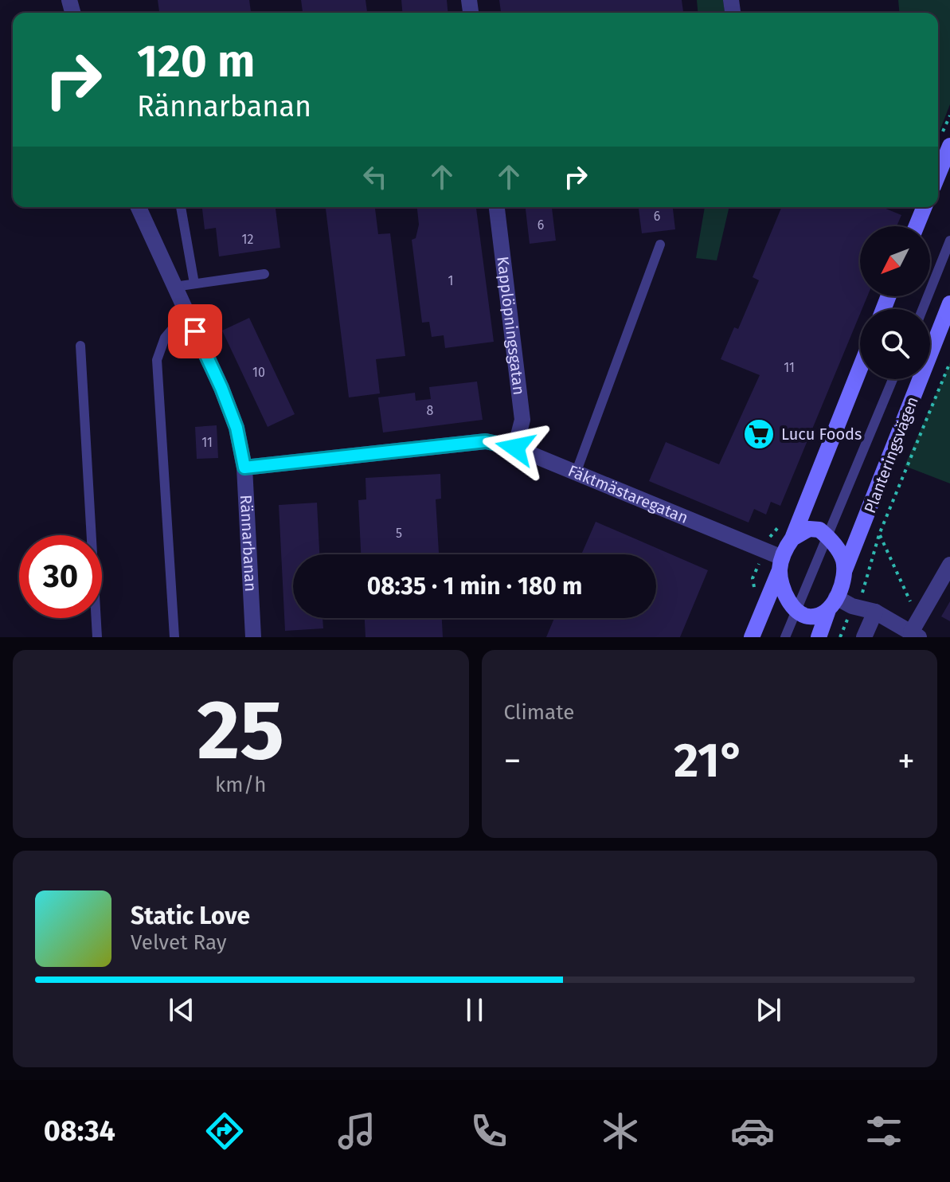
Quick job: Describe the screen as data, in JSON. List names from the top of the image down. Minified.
{"streets":{"main road":["Planteringsvägen"],"street":["Kapplöpningsgatan","Fäktmästaregatan","Rännarbanan"]},"crossings":[["Kapplöpningsgatan","Fäktmästaregatan"],["Fäktmästaregatan","Rännarbanan"]],"places":{"supermarket":["Lucu Foods"]},"house_numbers":["6","6","12","1","11","10","8","11","5"],"north":"bottom left","page":{"turn":["120 m","Rännarbanan"],"limit":"30","trip":"08:35 · 1 min · 180 m","tile":[["25","km/h"],"Climate"],"heat":["−","21°","+"],"song":["Static Love","Velvet Ray"],"tabs":"08:34"}}
